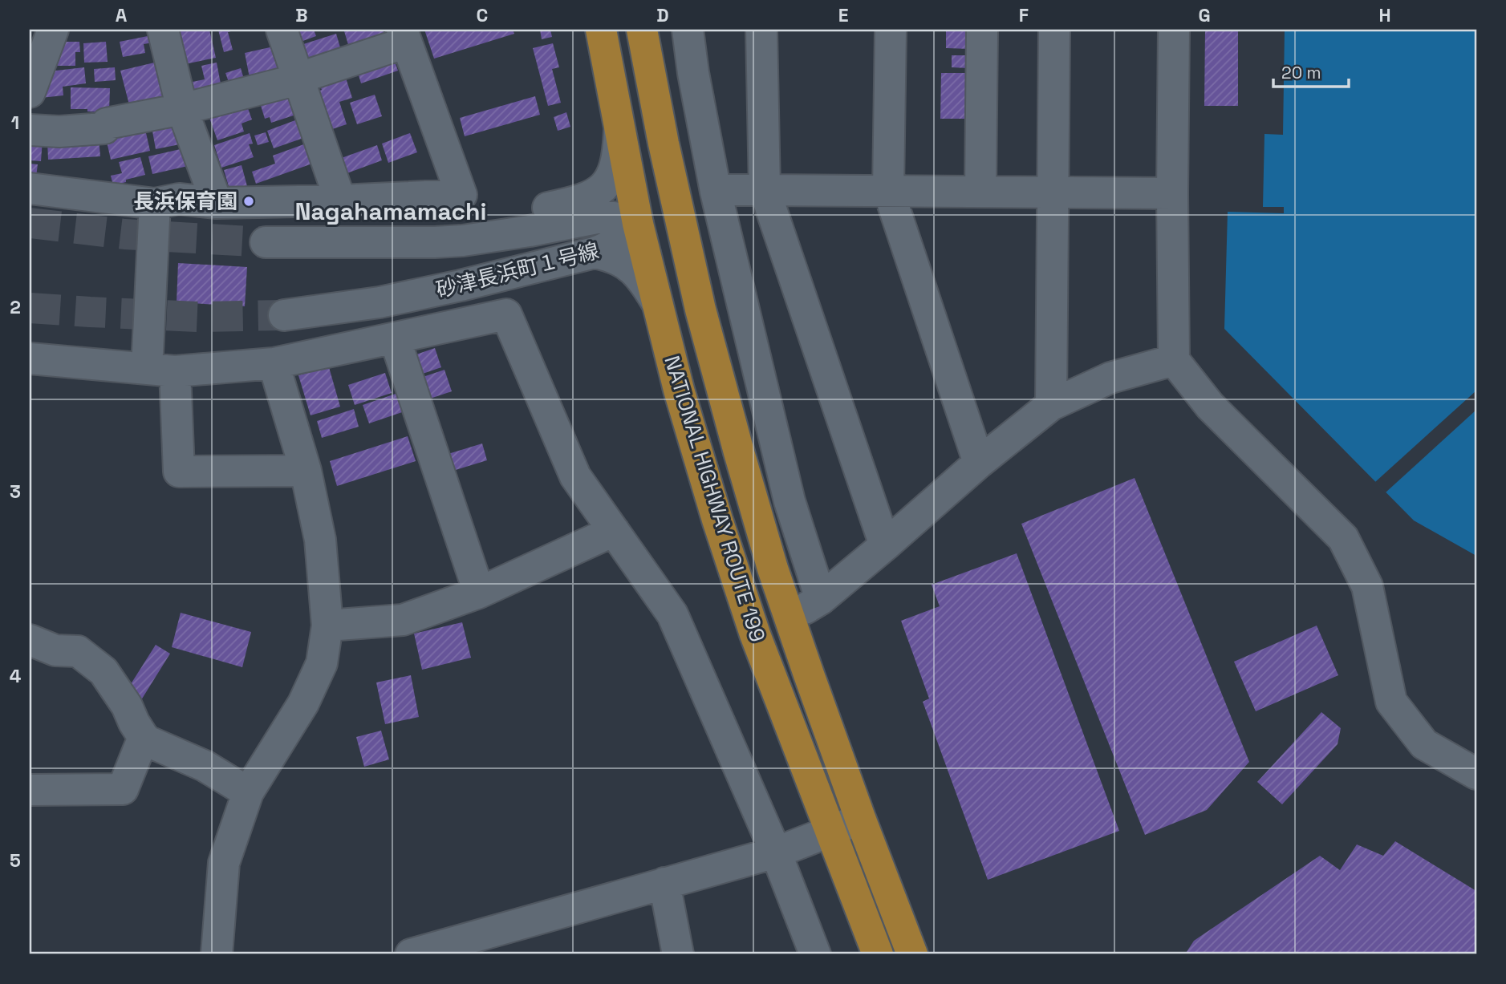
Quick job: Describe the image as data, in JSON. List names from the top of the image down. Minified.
{"streets":{"highway":["NATIONAL HIGHWAY ROUTE 199"],"street":["砂津長浜町１号線"]},"crossings":[["砂津長浜町１号線","NATIONAL HIGHWAY ROUTE 199"]],"districts":["Nagahamamachi"],"places":["長浜保育園"],"scale_bar":"20 m","grid":{"columns":["A","B","C","D","E","F","G","H"],"rows":["1","2","3","4","5"]}}
